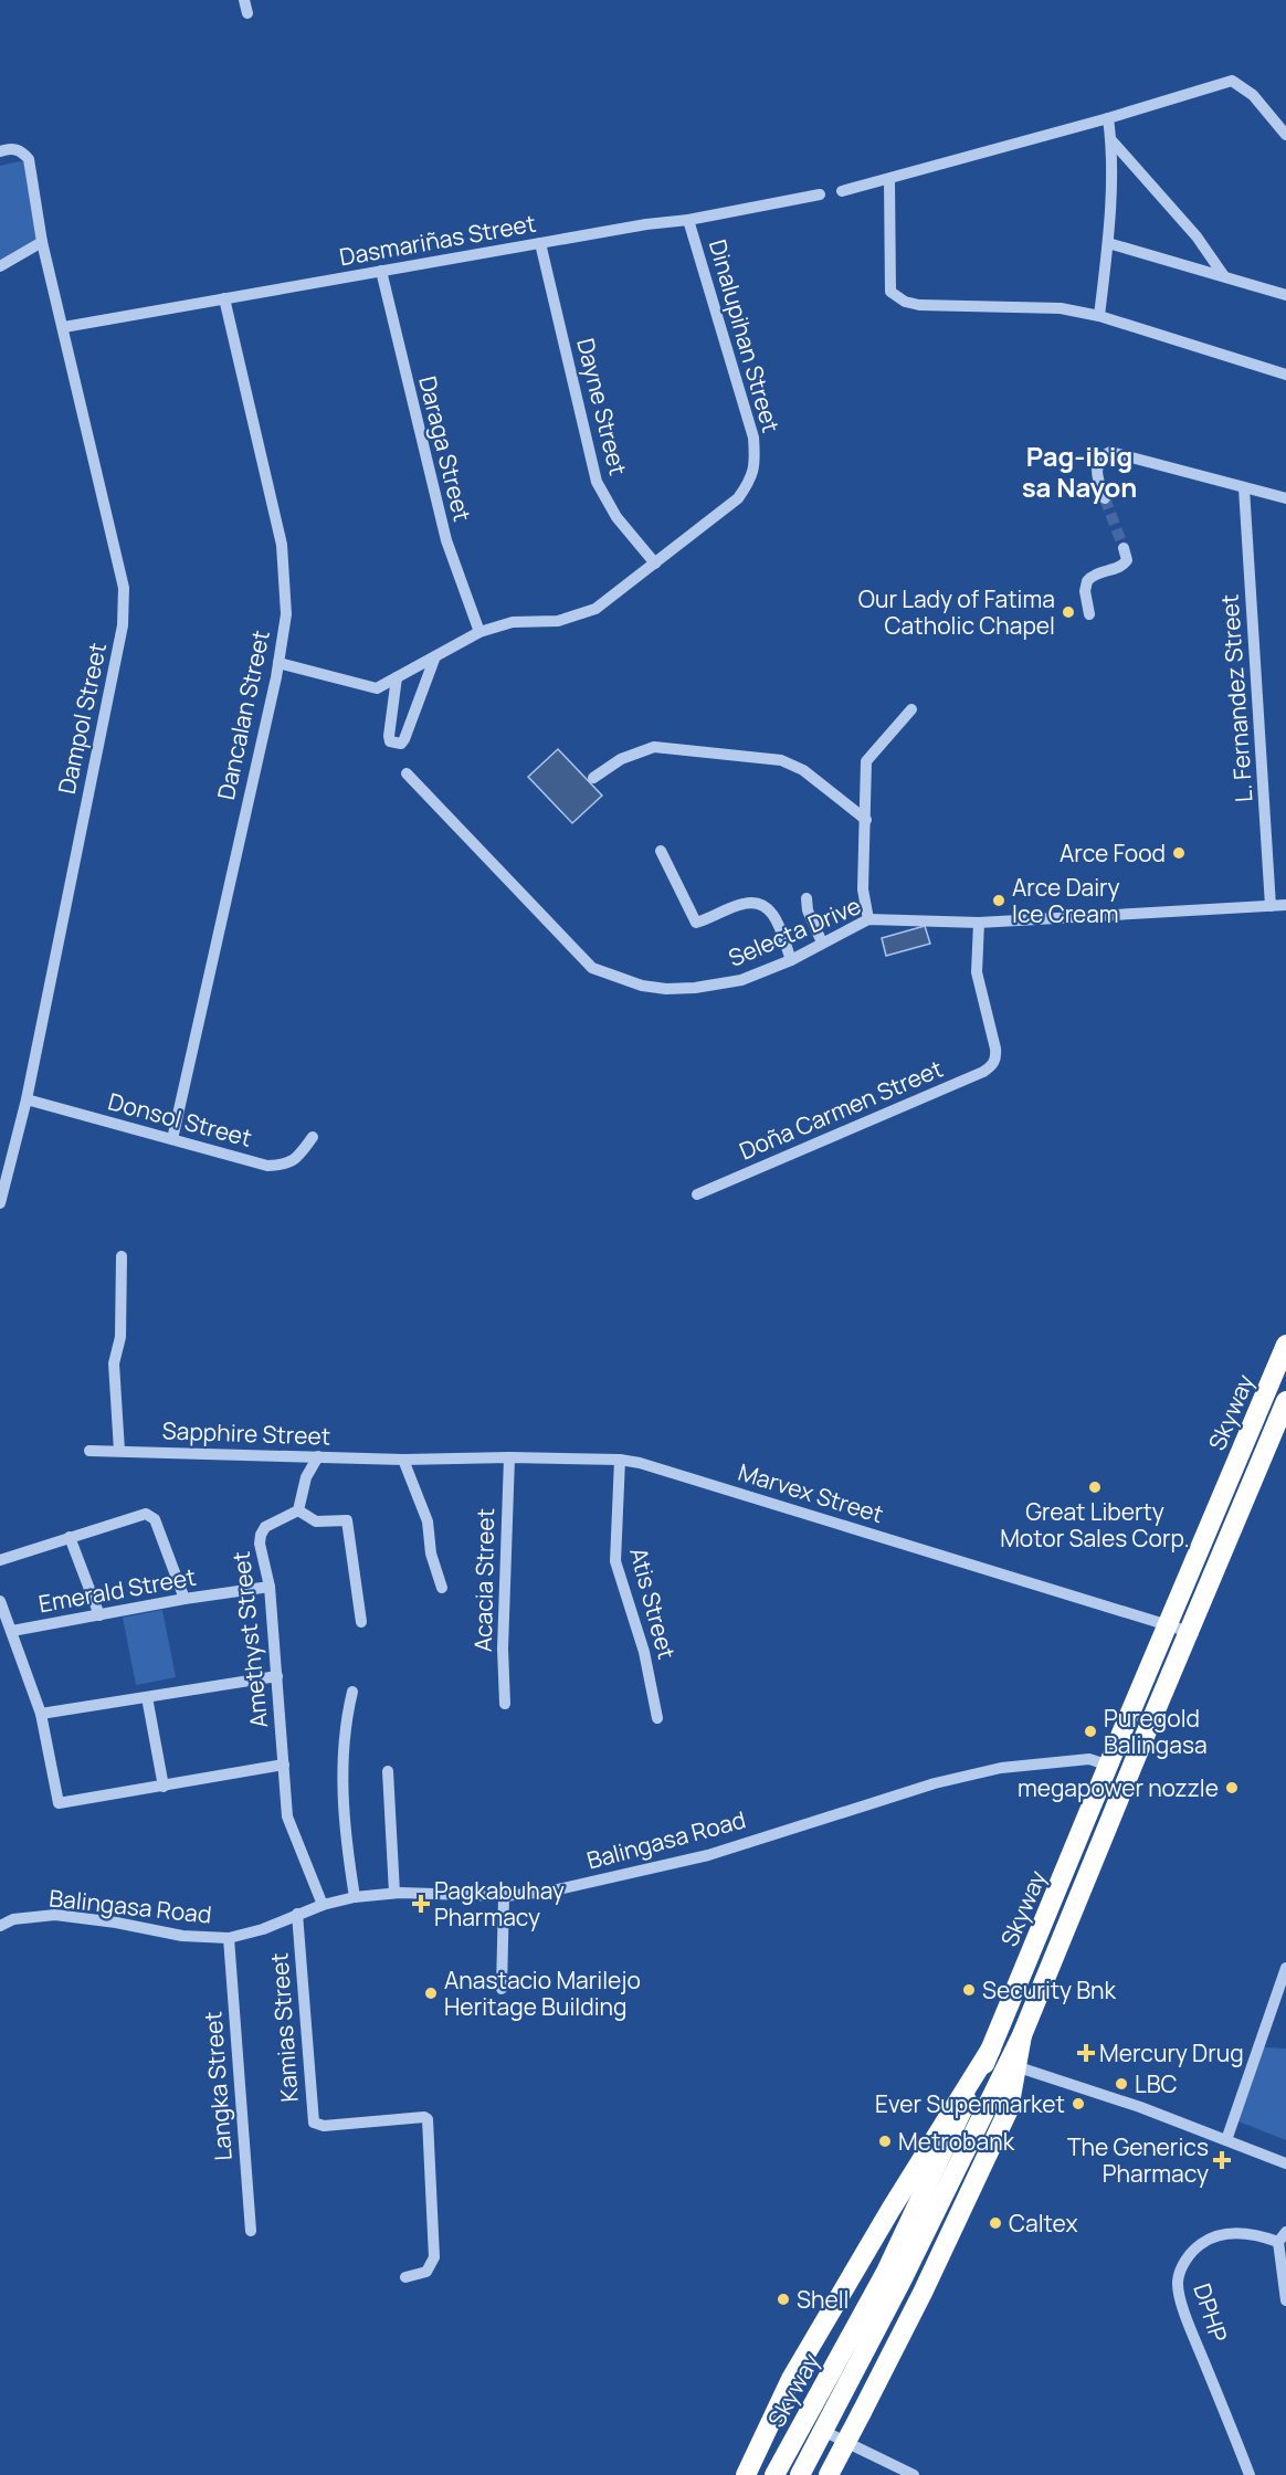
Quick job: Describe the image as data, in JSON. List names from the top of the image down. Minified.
{"streets":{"highway":["Skyway"],"street":["Dasmariñas Street","Dinalupihan Street","Dayne Street","Daraga Street","L. Fernandez Street","Dancalan Street","Dampol Street","Selecta Drive","Doña Carmen Street","Donsol Street","Sapphire Street","Marvex Street","Acacia Street","Emerald Street","Atis Street","Amethyst Street","Balingasa Road","Kamias Street","Langka Street","DPHP"]},"crossings":[["Dasmariñas Street","Dinalupihan Street"],["Dasmariñas Street","Dayne Street"],["Dasmariñas Street","Daraga Street"],["Dasmariñas Street","Dancalan Street"],["Dasmariñas Street","Dampol Street"],["Dinalupihan Street","Dayne Street"],["Dinalupihan Street","Daraga Street"],["Dinalupihan Street","Dancalan Street"],["L. Fernandez Street","Selecta Drive"],["Dancalan Street","Donsol Street"],["Dampol Street","Donsol Street"],["Selecta Drive","Doña Carmen Street"],["Sapphire Street","Marvex Street"],["Marvex Street","Acacia Street"],["Marvex Street","Atis Street"],["Emerald Street","Amethyst Street"],["Amethyst Street","Balingasa Road"],["Balingasa Road","Kamias Street"],["Balingasa Road","Langka Street"]],"districts":["Pag-ibig sa Nayon"],"places":{"other":["Our Lady of Fatima Catholic Chapel","Arce Food","Arce Dairy Ice Cream","Great Liberty Motor Sales Corp.","Puregold Balingasa","megapower nozzle","Security Bnk","Anastacio Marilejo Heritage Building","LBC","Ever Supermarket","Metrobank","Caltex","Shell"],"health":["Pagkabuhay Pharmacy","Mercury Drug","The Generics Pharmacy"]}}
